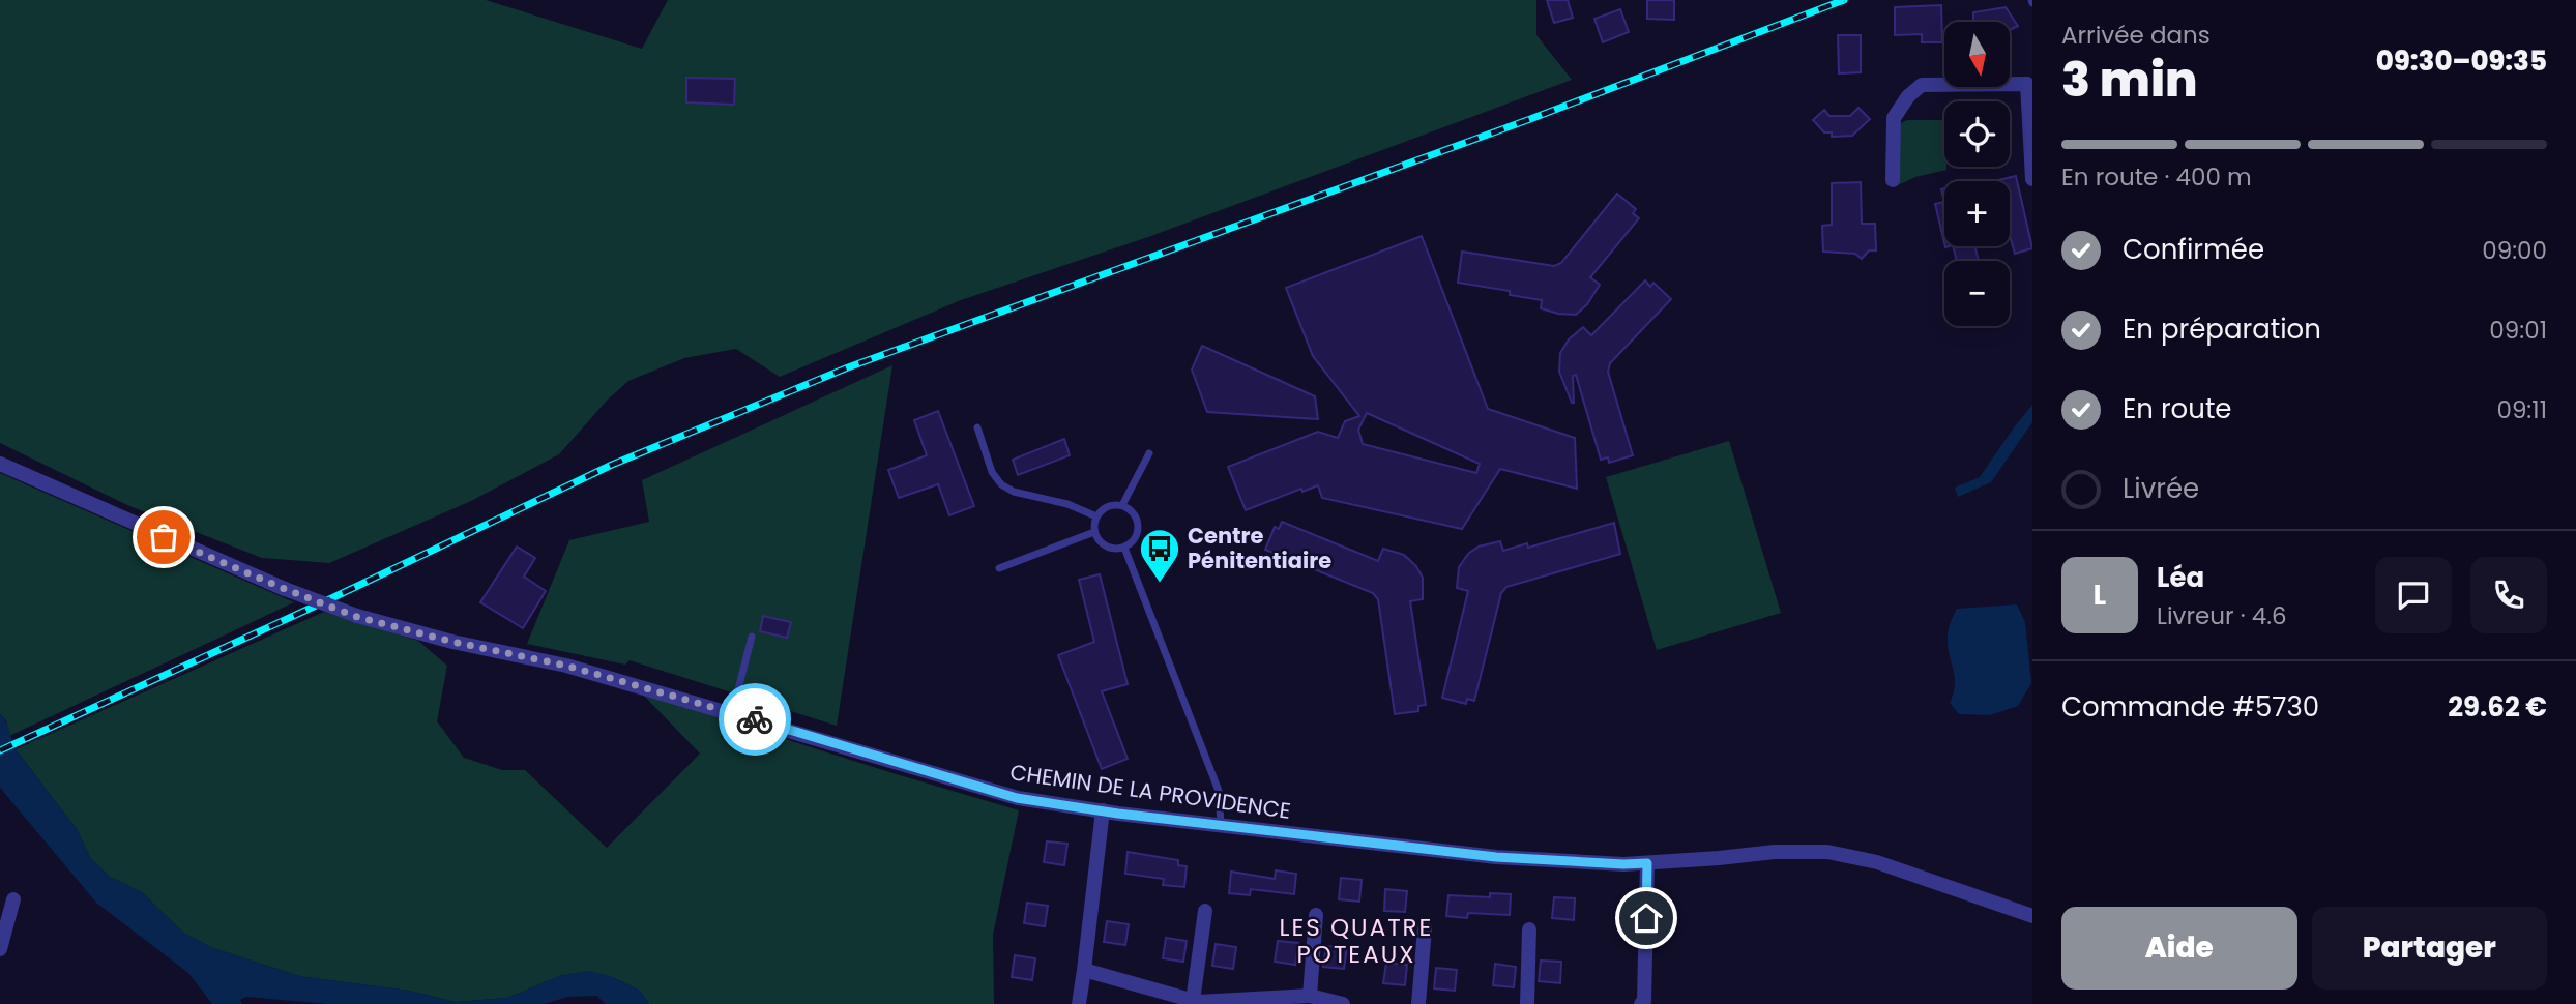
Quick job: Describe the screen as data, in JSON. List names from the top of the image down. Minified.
{"streets":{"street":["CHEMIN DE LA PROVIDENCE"]},"districts":["LES QUATRE POTEAUX"],"places":{"bus stop":["Centre Pénitentiaire"]},"north":"bottom","page":{"heading":["3 min","Arrivée dans","09:30–09:35"],"panel":["Léa","Livreur · 4.6","Commande #5730","29.62 €"],"map_buttons":["+","−"],"bar":"En route · 400 m","list":[["Confirmée","09:00"],["En préparation","09:01"],["En route","09:11"],"Livrée"],"round":"L","buttons":["Aide","Partager"]}}
